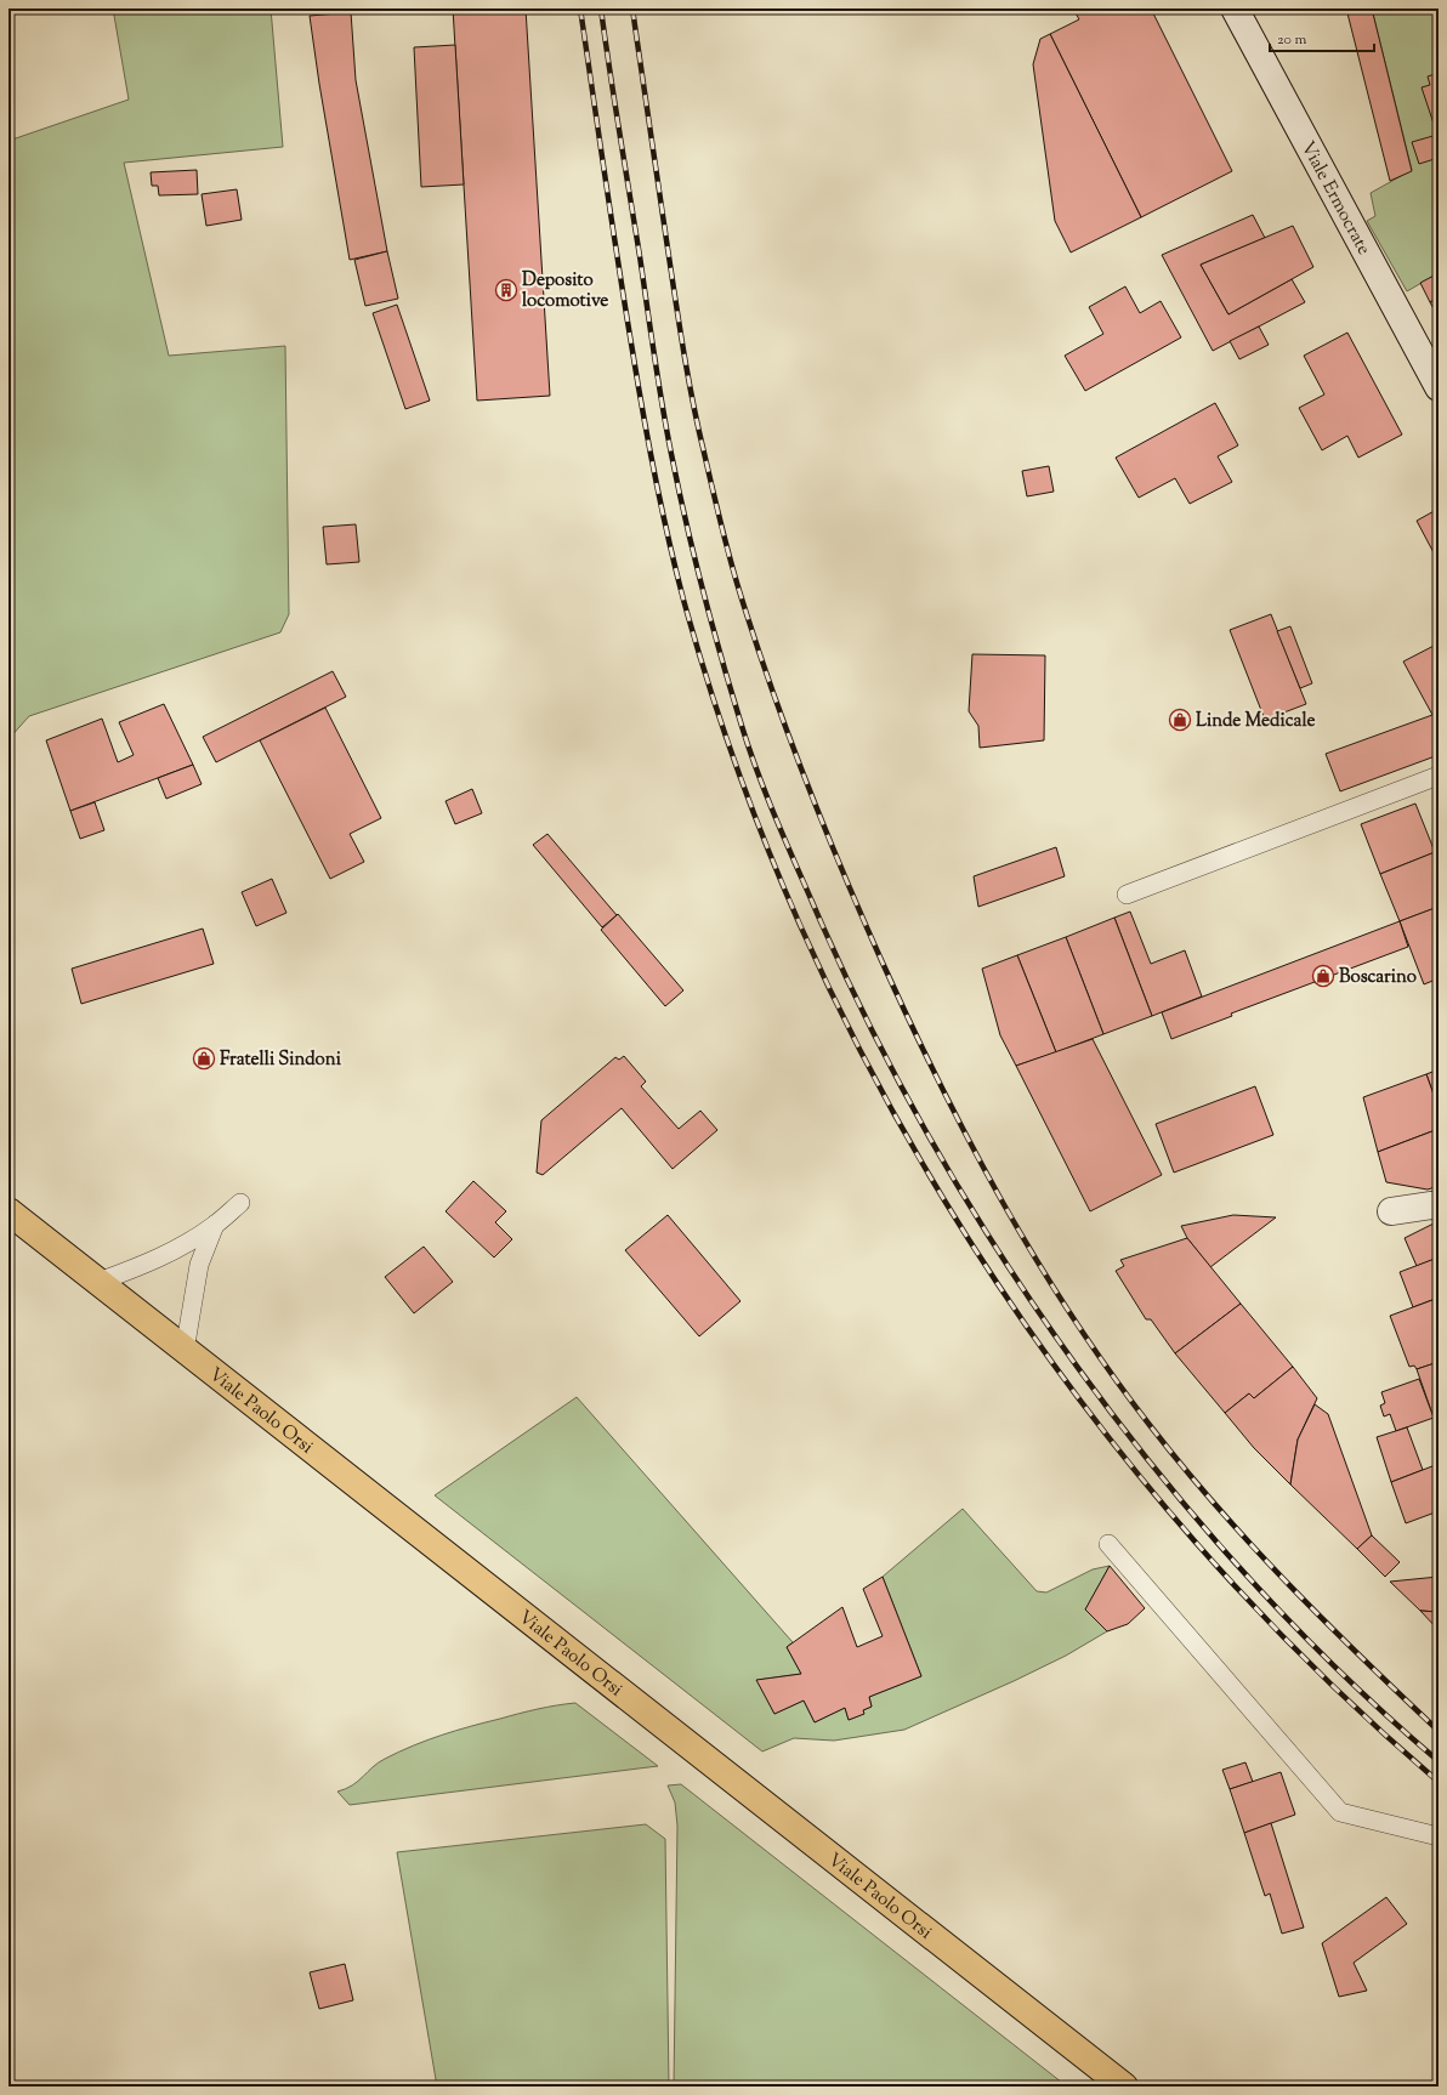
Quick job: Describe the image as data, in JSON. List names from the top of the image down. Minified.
{"streets":{"main road":["Viale Ermocrate","Viale Paolo Orsi"]},"places":{"building":["Deposito locomotive"],"shop":["Linde Medicale","Boscarino","Fratelli Sindoni"]},"scale_bar":"20 m"}
